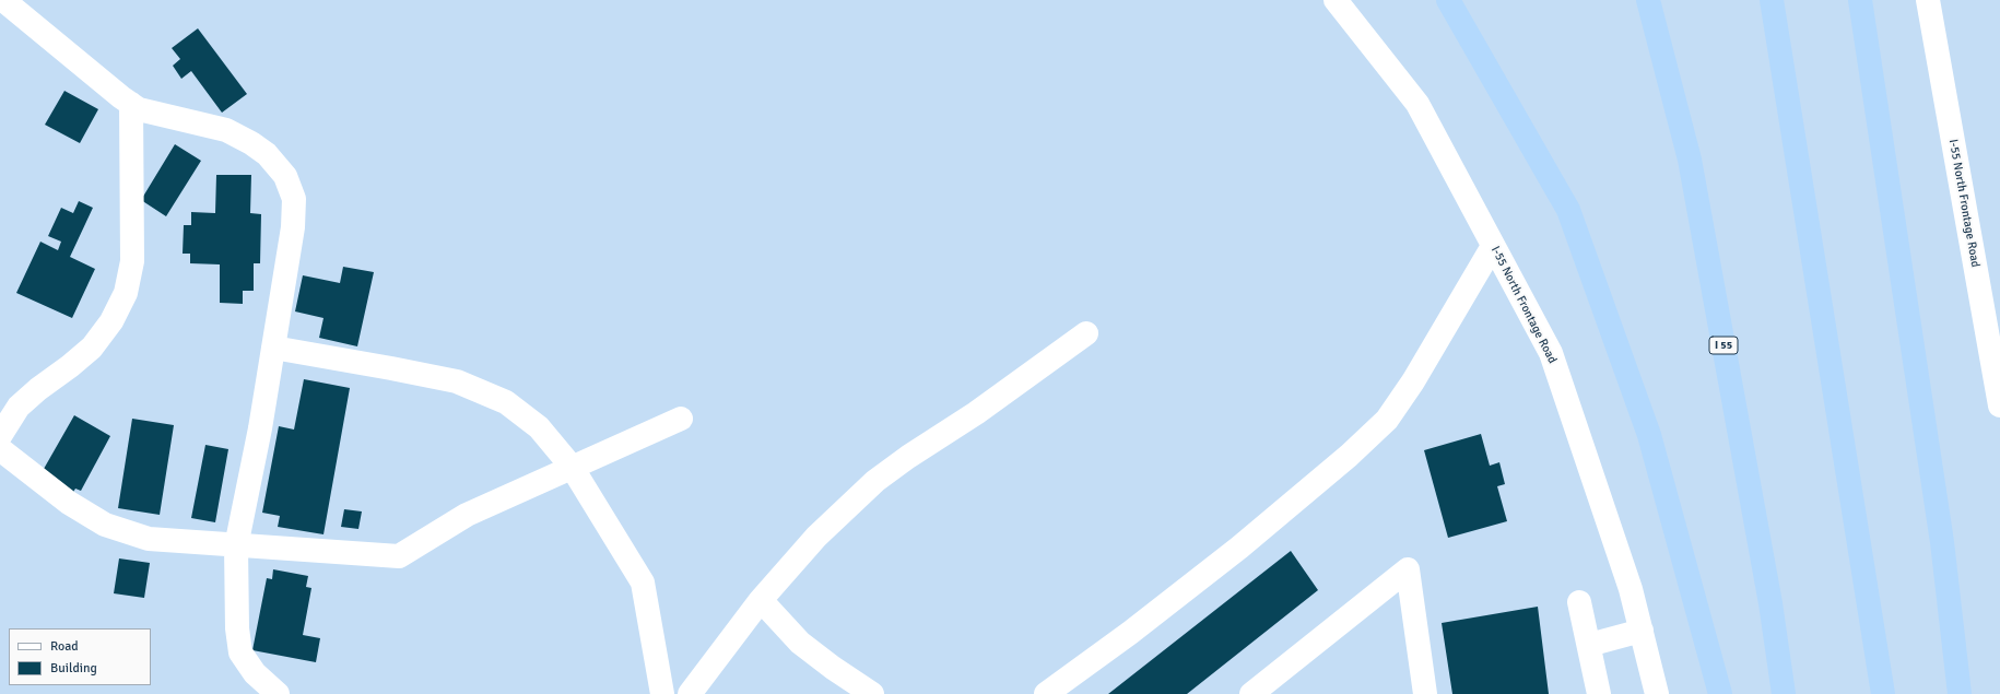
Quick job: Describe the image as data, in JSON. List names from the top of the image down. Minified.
{"streets":{"highway":["I 55"],"street":["I-55 North Frontage Road"]},"legend":["Road","Building"]}
